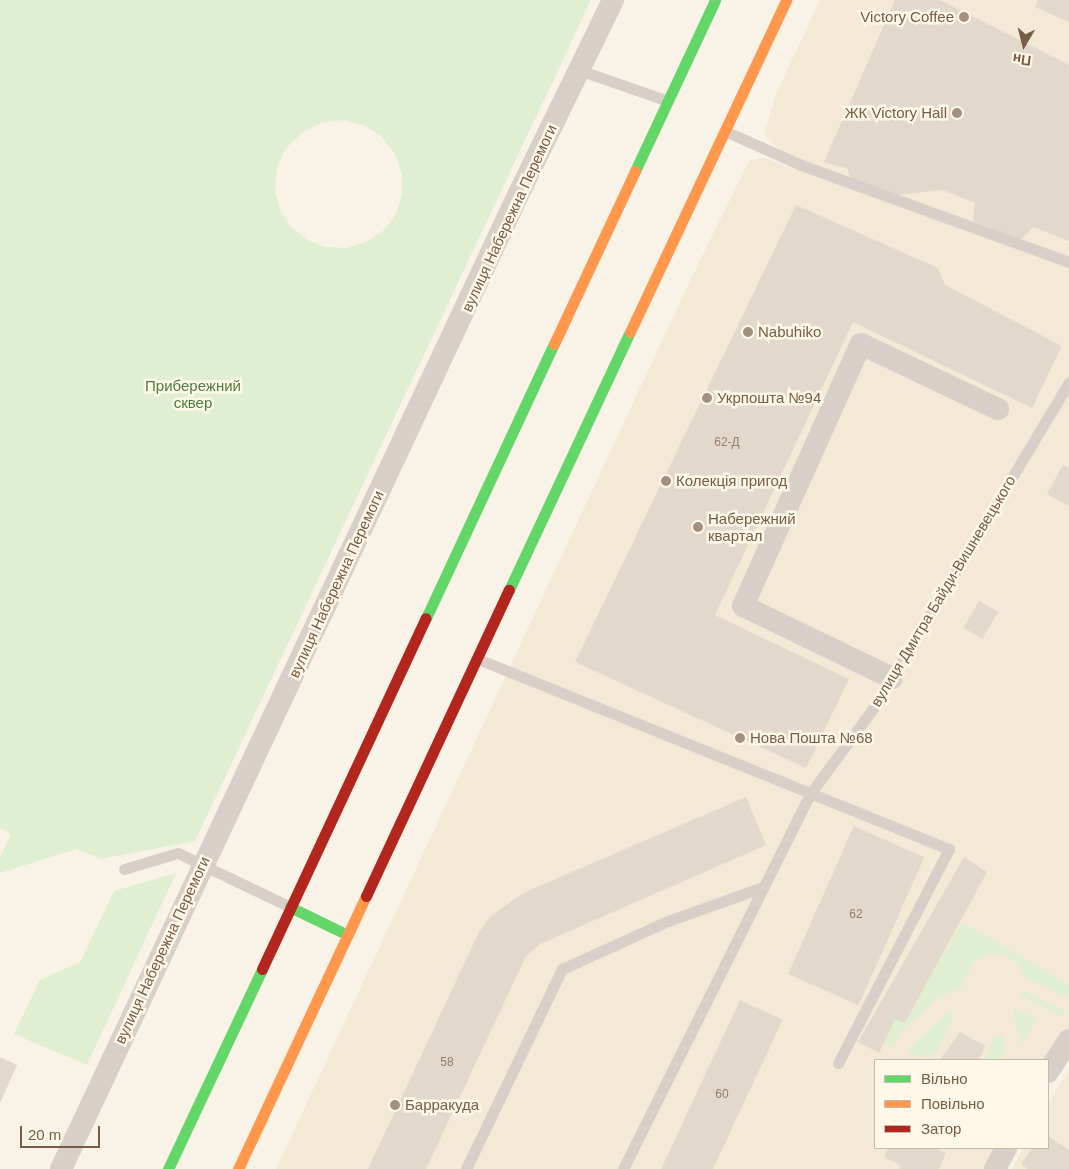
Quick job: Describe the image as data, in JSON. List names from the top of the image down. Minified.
{"streets":{"street":["вулиця Набережна Перемоги"],"lane":["вулиця Дмитра Байди-Вишневецького"]},"parks":["Прибережний сквер"],"places":["Victory Coffee","ЖК Victory Hall","Nabuhiko","Укрпошта №94","Колекція пригод","Набережний квартал","Нова Пошта №68","Барракуда"],"house_numbers":["62-Д","62","58","60"],"legend":["Вільно","Повільно","Затор"],"scale_bar":"20 m","north":"bottom"}
